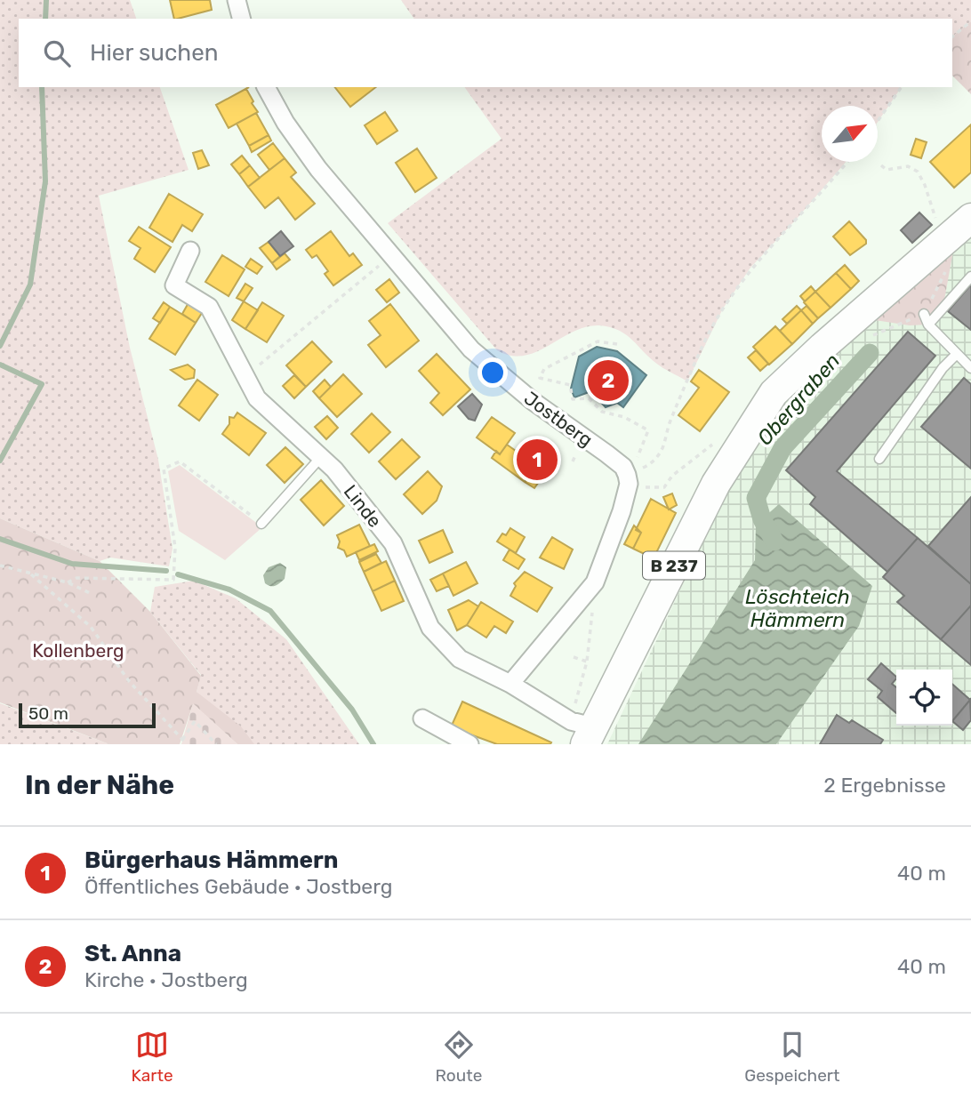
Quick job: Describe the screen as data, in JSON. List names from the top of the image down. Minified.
{"streets":{"main road":["B 237"],"street":["Jostberg","Linde"]},"crossings":[["Linde","B 237"]],"water":["Obergraben","Löschteich Hämmern"],"parks":["Kollenberg"],"scale_bar":"50 m","north":"top right","page":{"search":"Hier suchen","pins":["2","1"],"scale":"50 m","heading":["In der Nähe","2 Ergebnisse"],"list":[{"mark":"1","name":"Bürgerhaus Hämmern","note":"Öffentliches Gebäude · Jostberg","value":"40 m"},{"mark":"2","name":"St. Anna","note":"Kirche · Jostberg","value":"40 m"}],"nav":["Karte","Route","Gespeichert"]}}
